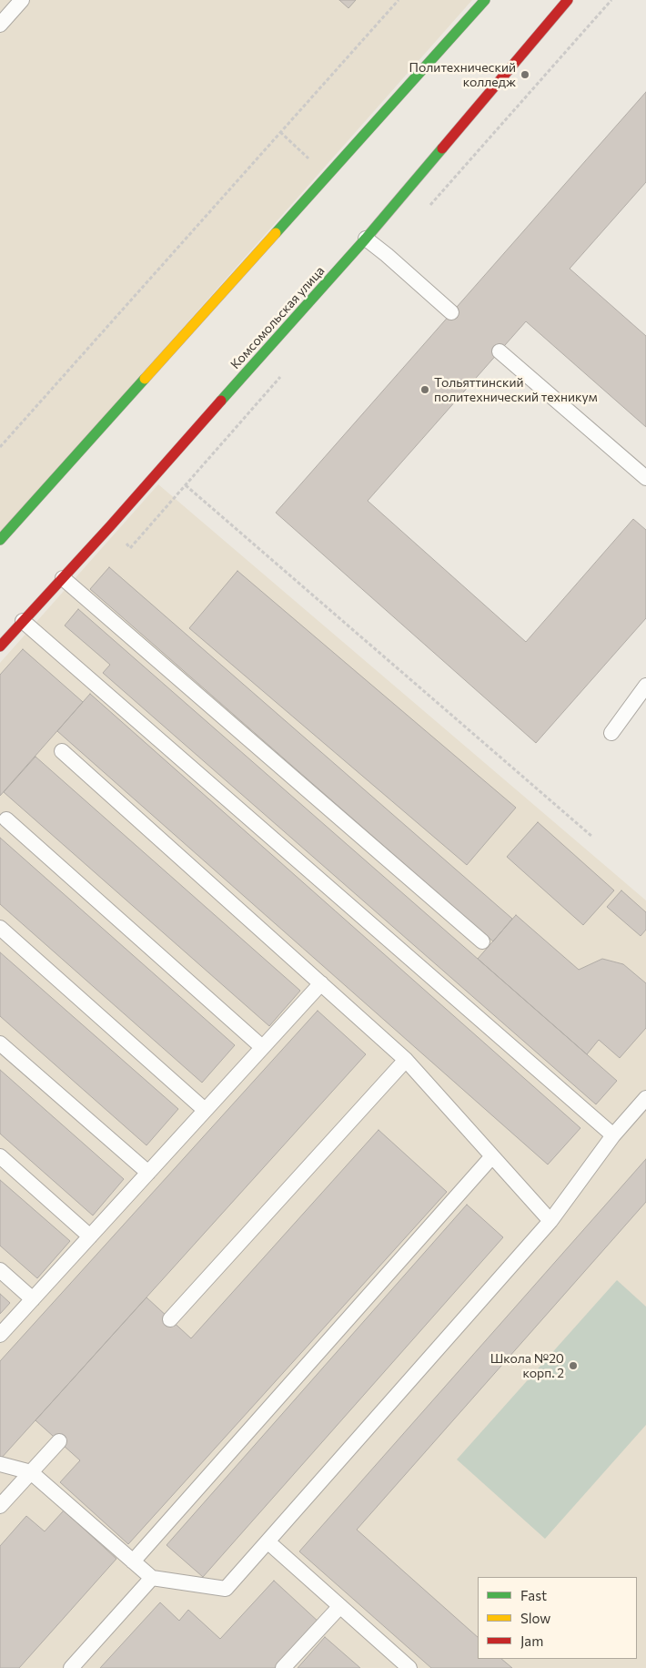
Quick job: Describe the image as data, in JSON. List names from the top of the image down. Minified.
{"streets":{"main road":["Комсомольская улица"]},"places":["Политехнический колледж","Тольяттинский политехнический техникум","Школа №20 корп. 2"],"legend":["Fast","Slow","Jam"]}
